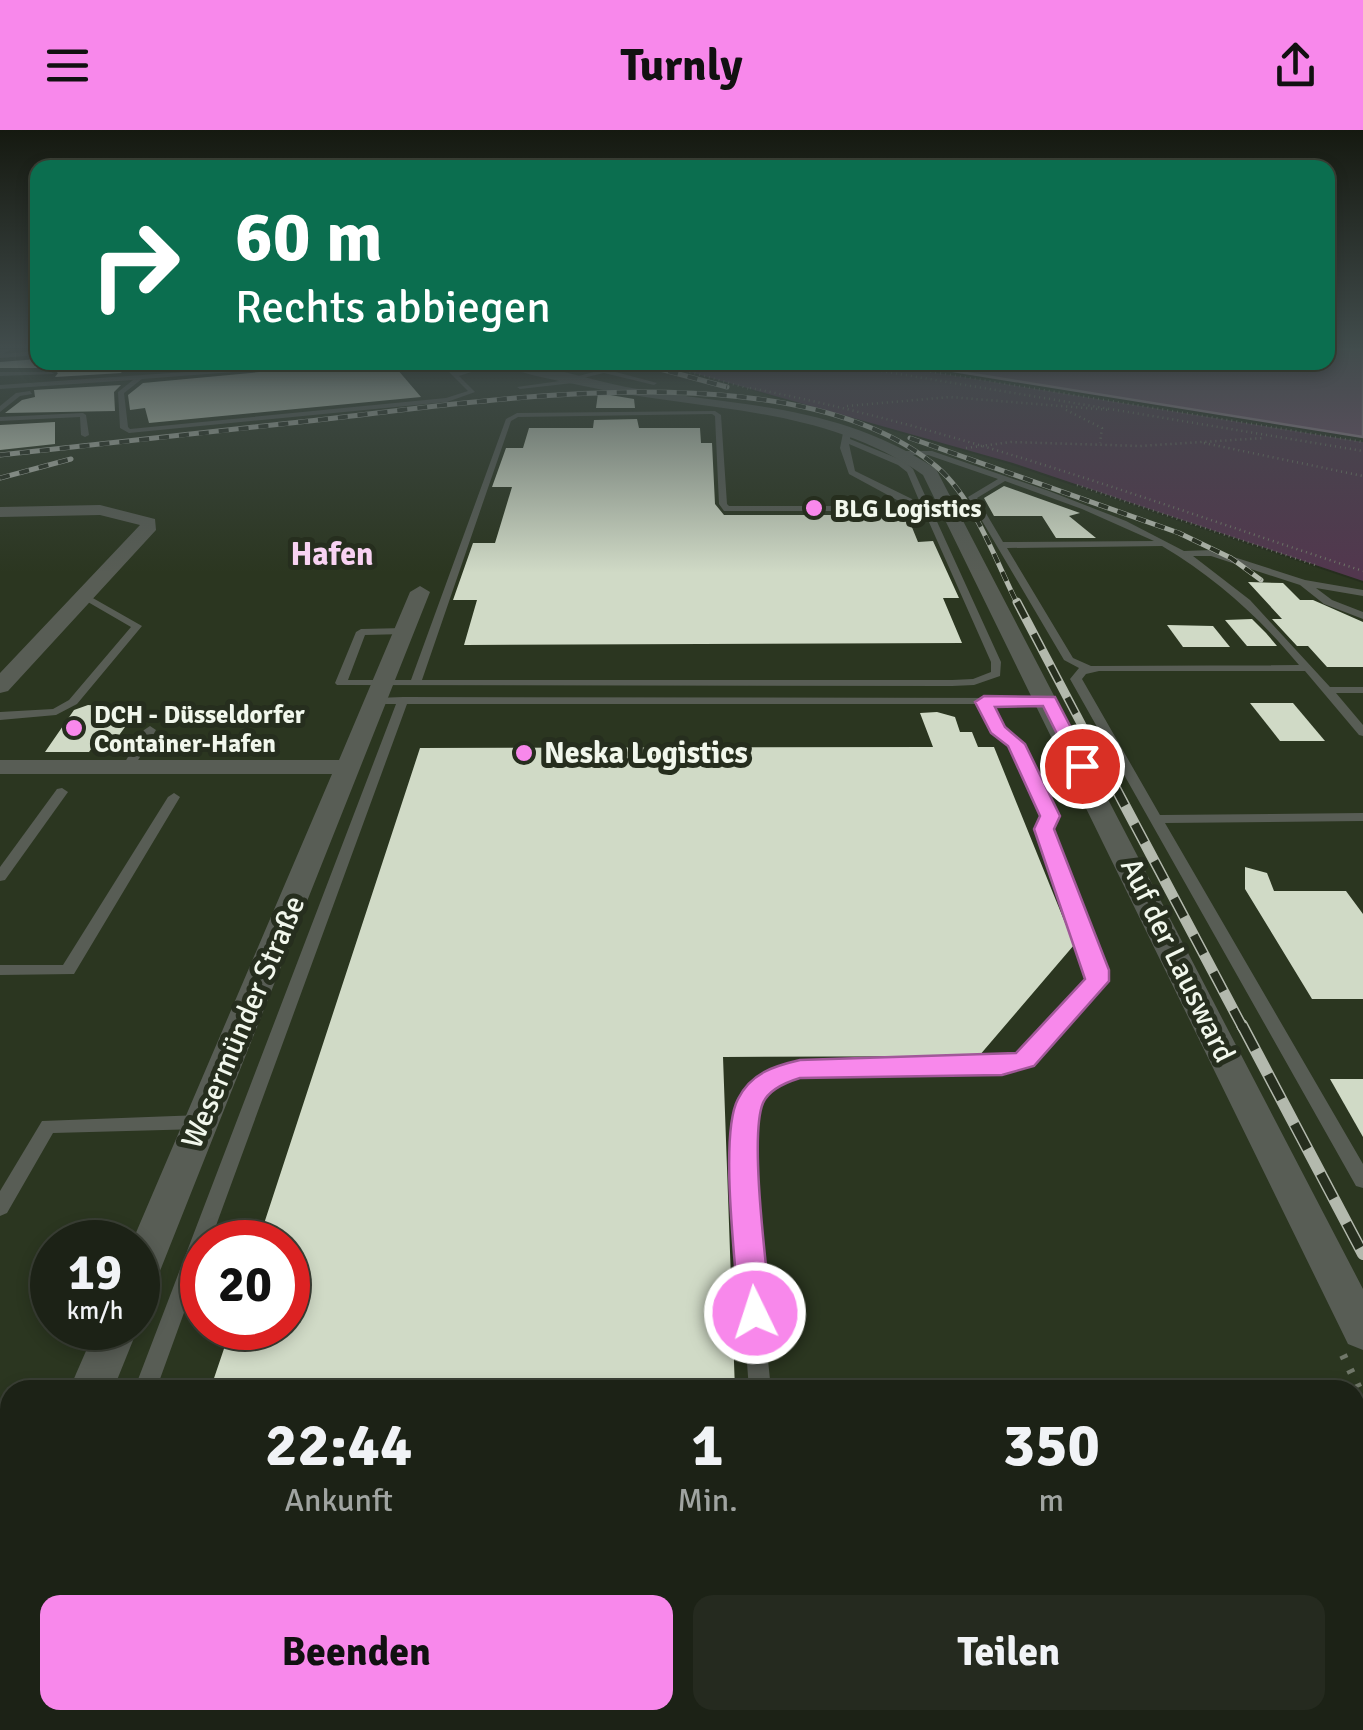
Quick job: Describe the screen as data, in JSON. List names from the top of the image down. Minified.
{"streets":{"street":["Auf der Lausward","Wesermünder Straße"]},"districts":["Hafen"],"places":["BLG Logistics","DCH - Düsseldorfer Container-Hafen","Neska Logistics"],"page":{"header":"Turnly","turn":["60 m","Rechts abbiegen"],"speed":"19 km/h","limit":"20","eta":["22:44","Ankunft","1","Min.","350","m"],"buttons":["Beenden","Teilen"]}}
